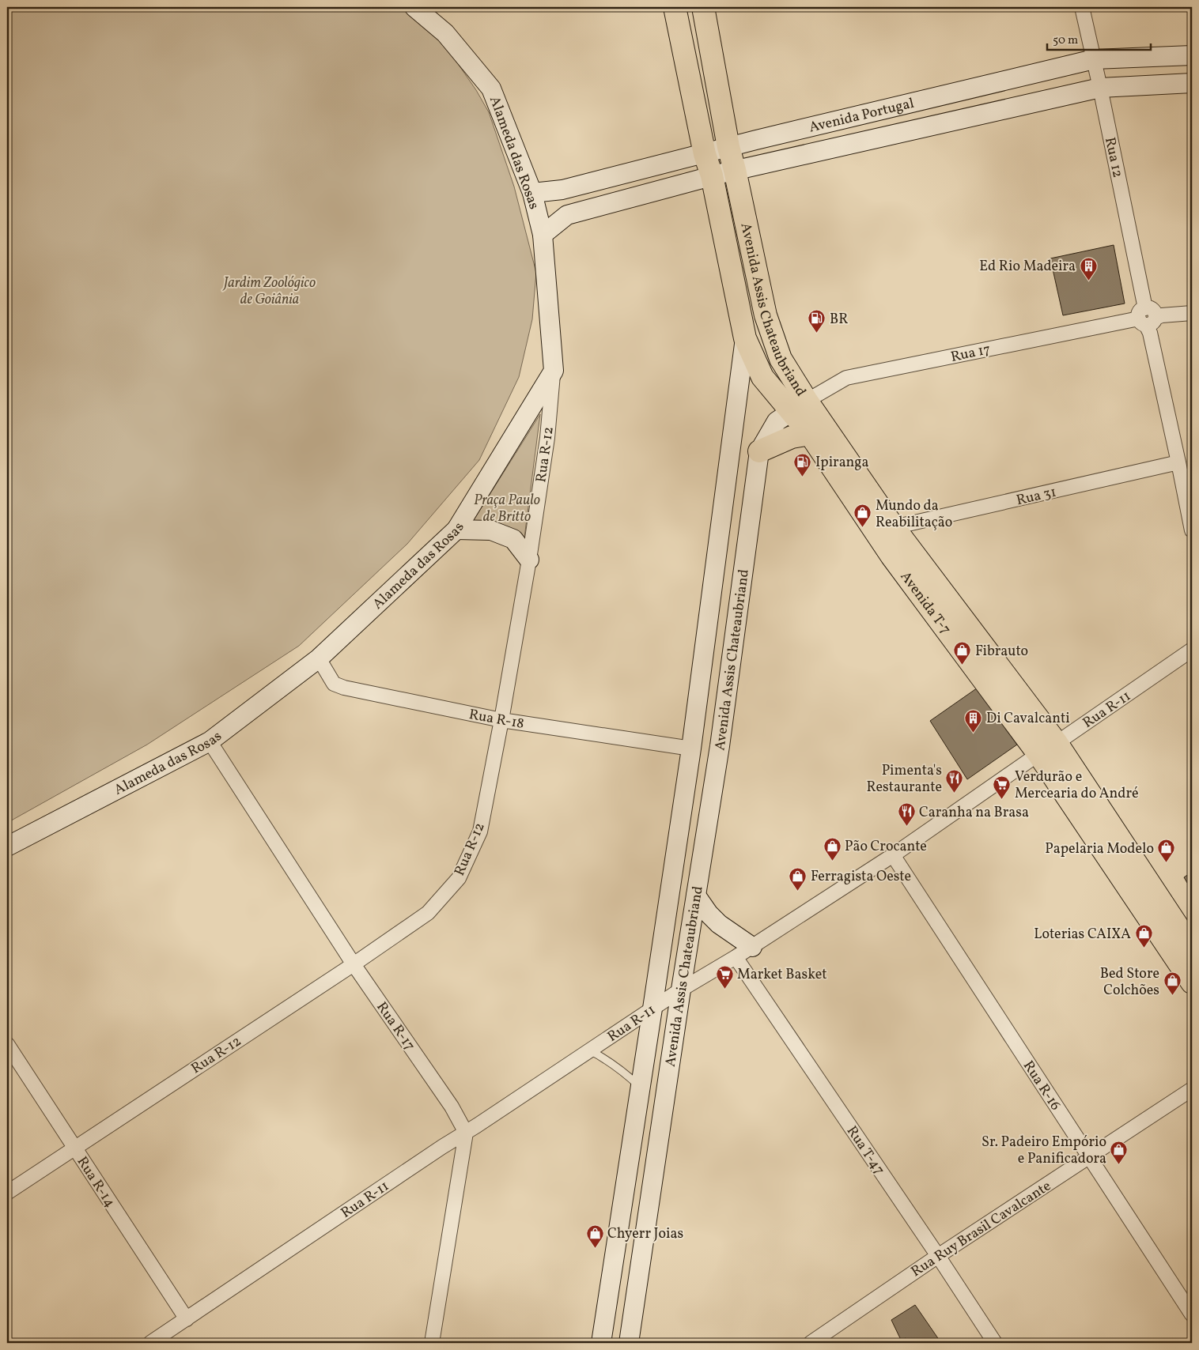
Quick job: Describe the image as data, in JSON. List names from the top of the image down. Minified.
{"streets":{"main road":["Avenida Portugal","Alameda das Rosas","Avenida Assis Chateaubriand","Avenida T-7"],"street":["Rua 12","Rua 17","Rua R-12","Rua 31","Rua R-11","Rua R-18","Rua R-17","Rua R-16","Rua T-47","Rua R-14","Rua Ruy Brasil Cavalcante"]},"crossings":[["Avenida Portugal","Alameda das Rosas"],["Avenida Portugal","Rua 12"],["Avenida Portugal","Avenida Assis Chateaubriand"],["Alameda das Rosas","Rua R-12"],["Alameda das Rosas","Rua R-18"],["Alameda das Rosas","Rua R-17"],["Rua 12","Rua 17"],["Rua 12","Rua 31"],["Avenida Assis Chateaubriand","Rua 17"],["Avenida Assis Chateaubriand","Avenida T-7"],["Avenida Assis Chateaubriand","Rua R-11"],["Avenida Assis Chateaubriand","Rua R-18"],["Rua 17","Avenida T-7"],["Rua R-12","Rua R-18"],["Rua R-12","Rua R-17"],["Rua R-12","Rua R-14"],["Rua 31","Avenida T-7"],["Avenida T-7","Rua R-11"],["Rua R-11","Rua R-17"],["Rua R-11","Rua R-16"],["Rua R-11","Rua T-47"],["Rua R-11","Rua R-14"],["Rua R-16","Rua Ruy Brasil Cavalcante"],["Rua T-47","Rua Ruy Brasil Cavalcante"]],"parks":["Jardim Zoológico de Goiânia","Praça Paulo de Britto"],"places":{"building":["Ed Rio Madeira","Di Cavalcanti"],"fuel station":["BR","Ipiranga"],"shop":["Mundo da Reabilitação","Fibrauto","Pão Crocante","Papelaria Modelo","Ferragista Oeste","Loterias CAIXA","Bed Store Colchões","Sr. Padeiro Empório e Panificadora","Chyerr Joias"],"restaurant":["Pimenta's Restaurante","Caranha na Brasa"],"supermarket":["Verdurão e Mercearia do André","Market Basket"]},"scale_bar":"50 m"}
